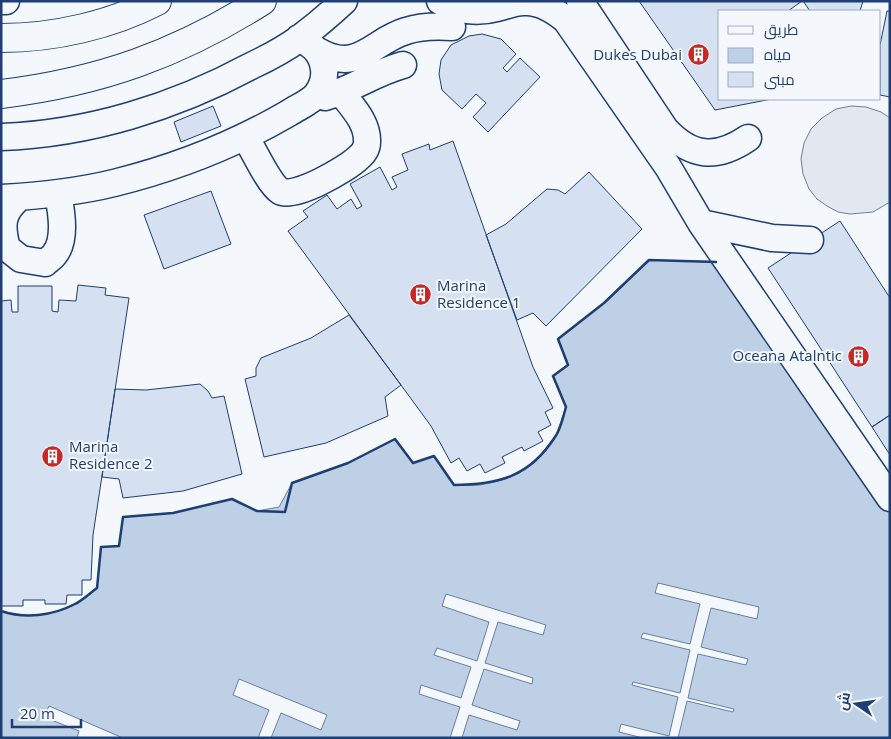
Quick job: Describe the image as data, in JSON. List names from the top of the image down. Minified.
{"places":{"building":["Dukes Dubai","Marina Residence 1","Oceana Atalntic","Marina Residence 2"]},"legend":["طريق","مياه","مبنى"],"scale_bar":"20 m","north":"left"}
